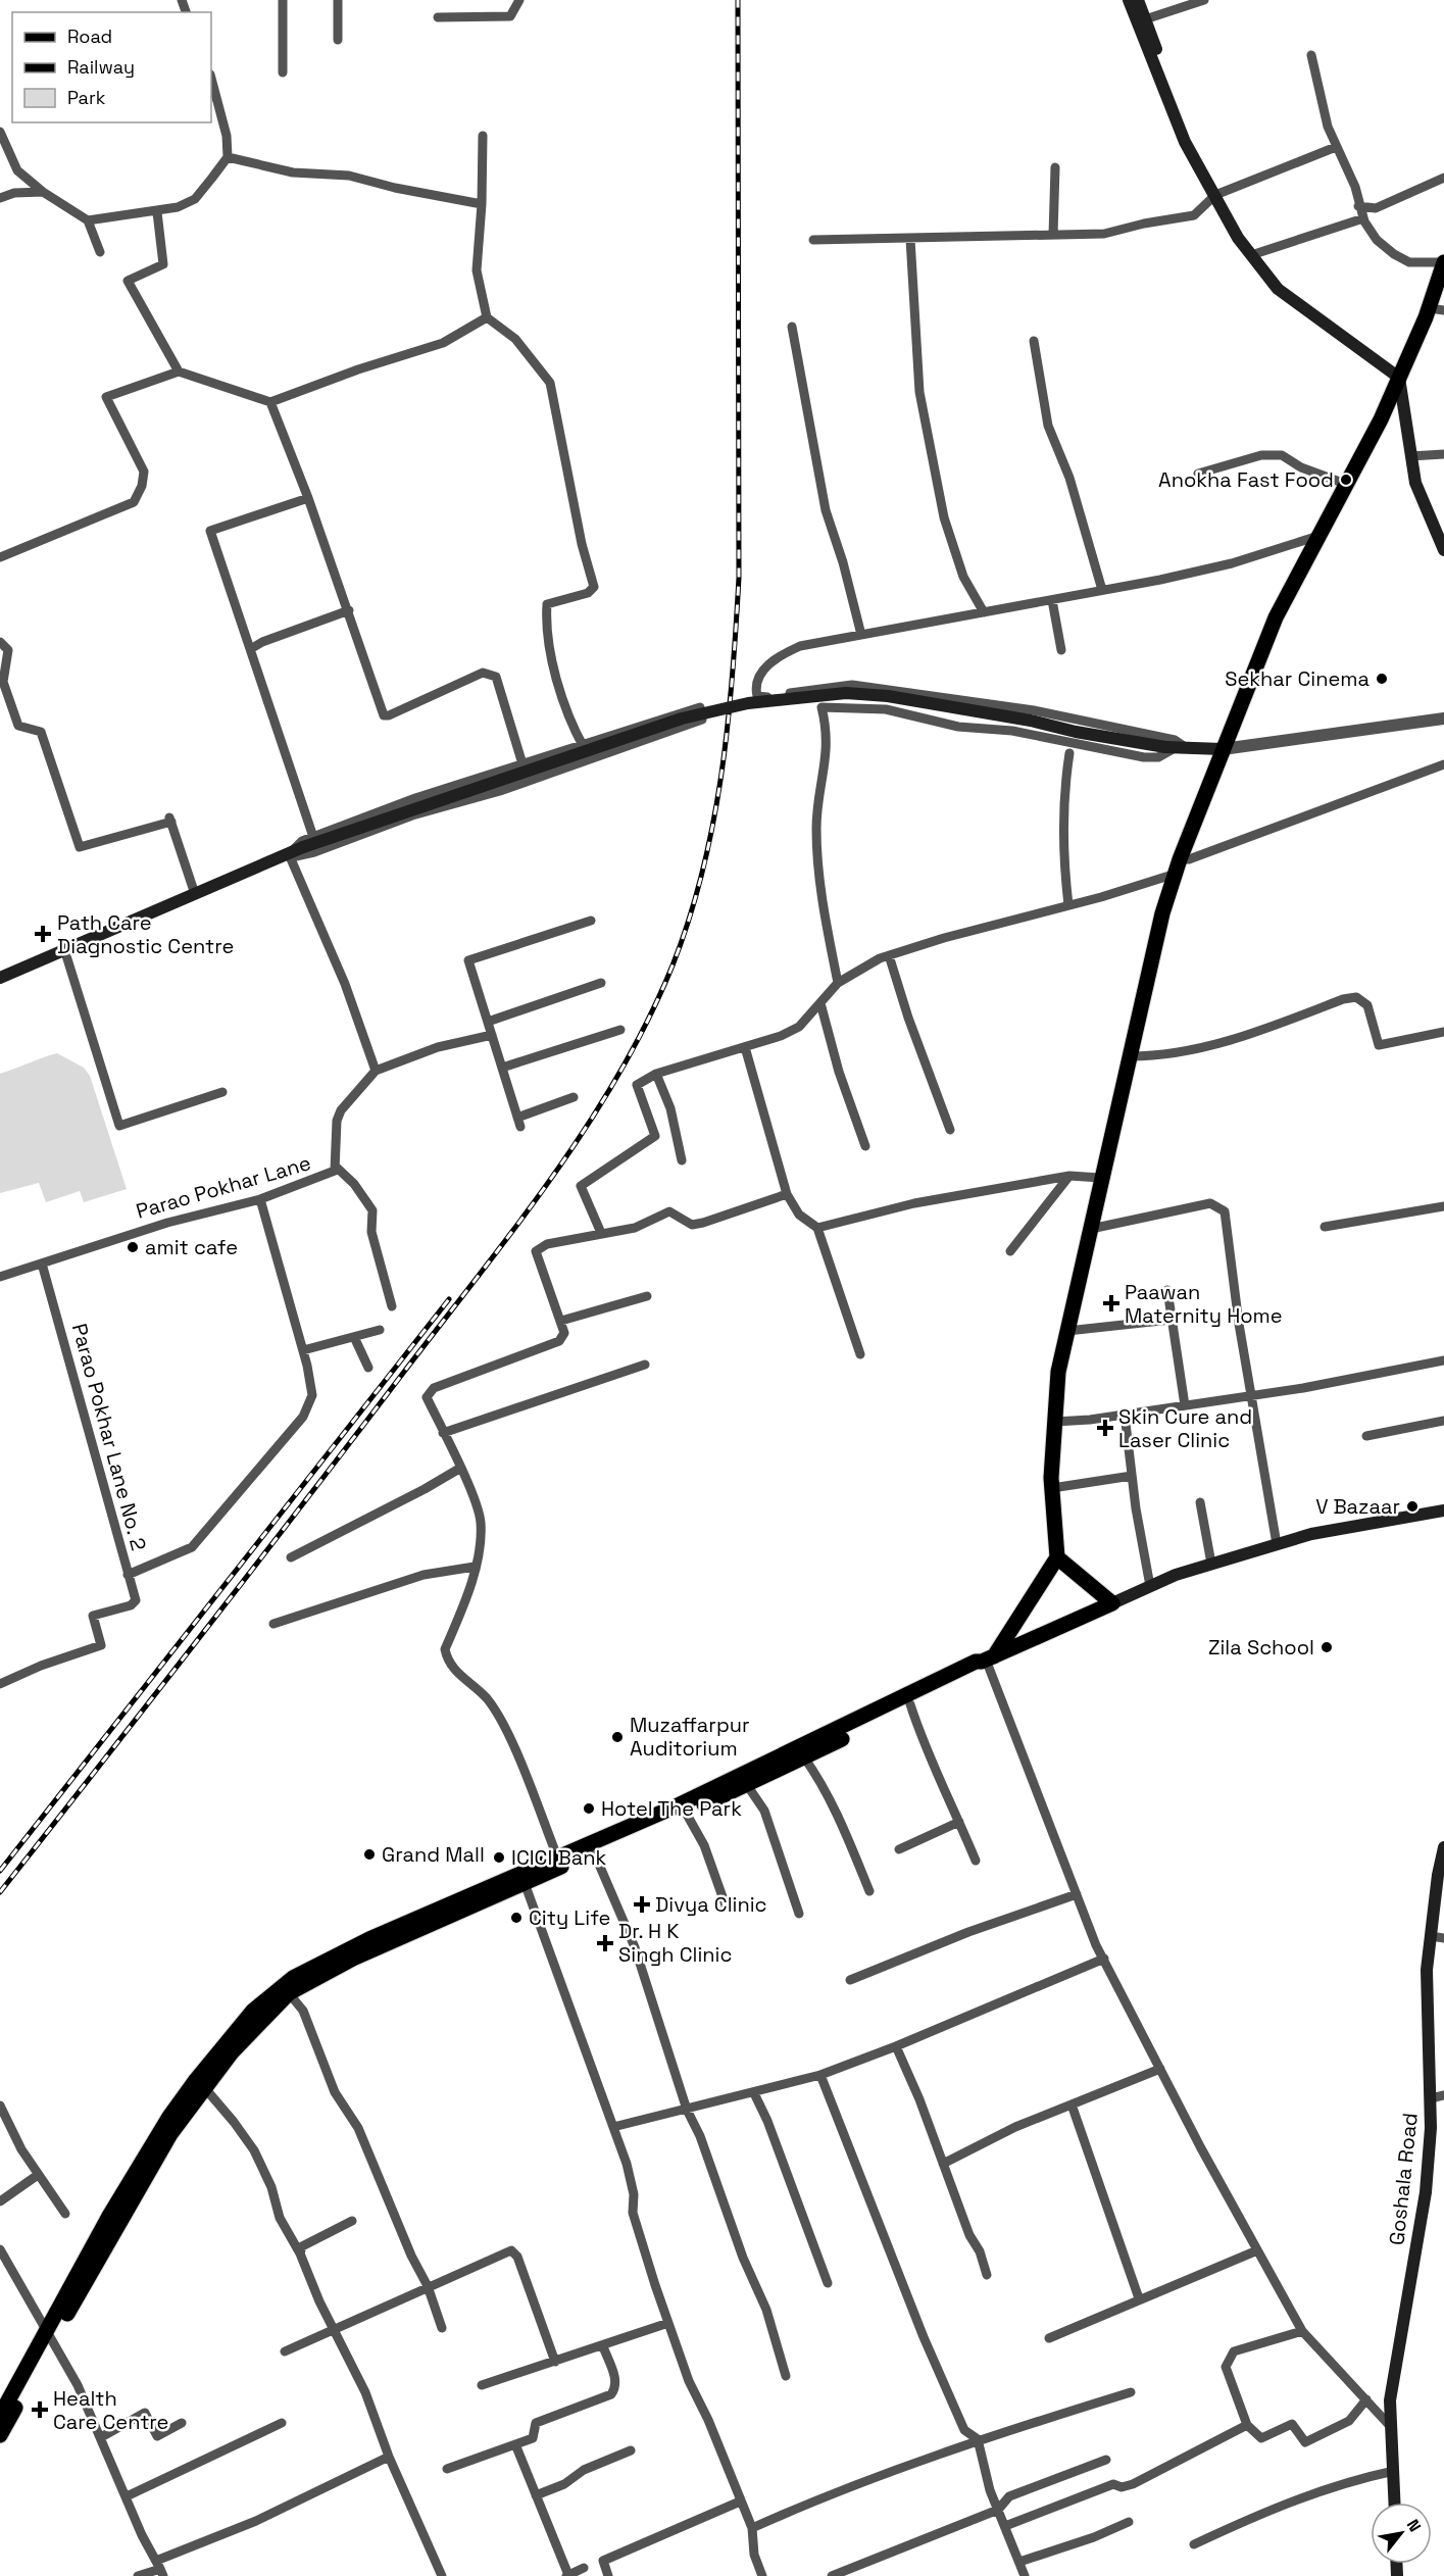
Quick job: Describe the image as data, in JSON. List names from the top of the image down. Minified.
{"streets":{"main road":["Goshala Road"],"street":["Parao Pokhar Lane","Parao Pokhar Lane No. 2"]},"crossings":[["Parao Pokhar Lane","Parao Pokhar Lane No. 2"]],"places":{"other":["Anokha Fast Food","Sekhar Cinema","amit cafe","V Bazaar","Zila School","Muzaffarpur Auditorium","Hotel The Park","Grand Mall","ICICI Bank","City Life"],"health":["Path Care Diagnostic Centre","Paawan Maternity Home","Skin Cure and Laser Clinic","Divya Clinic","Dr. H K Singh Clinic","Health Care Centre"]},"legend":["Road","Railway","Park"],"north":"top right"}
